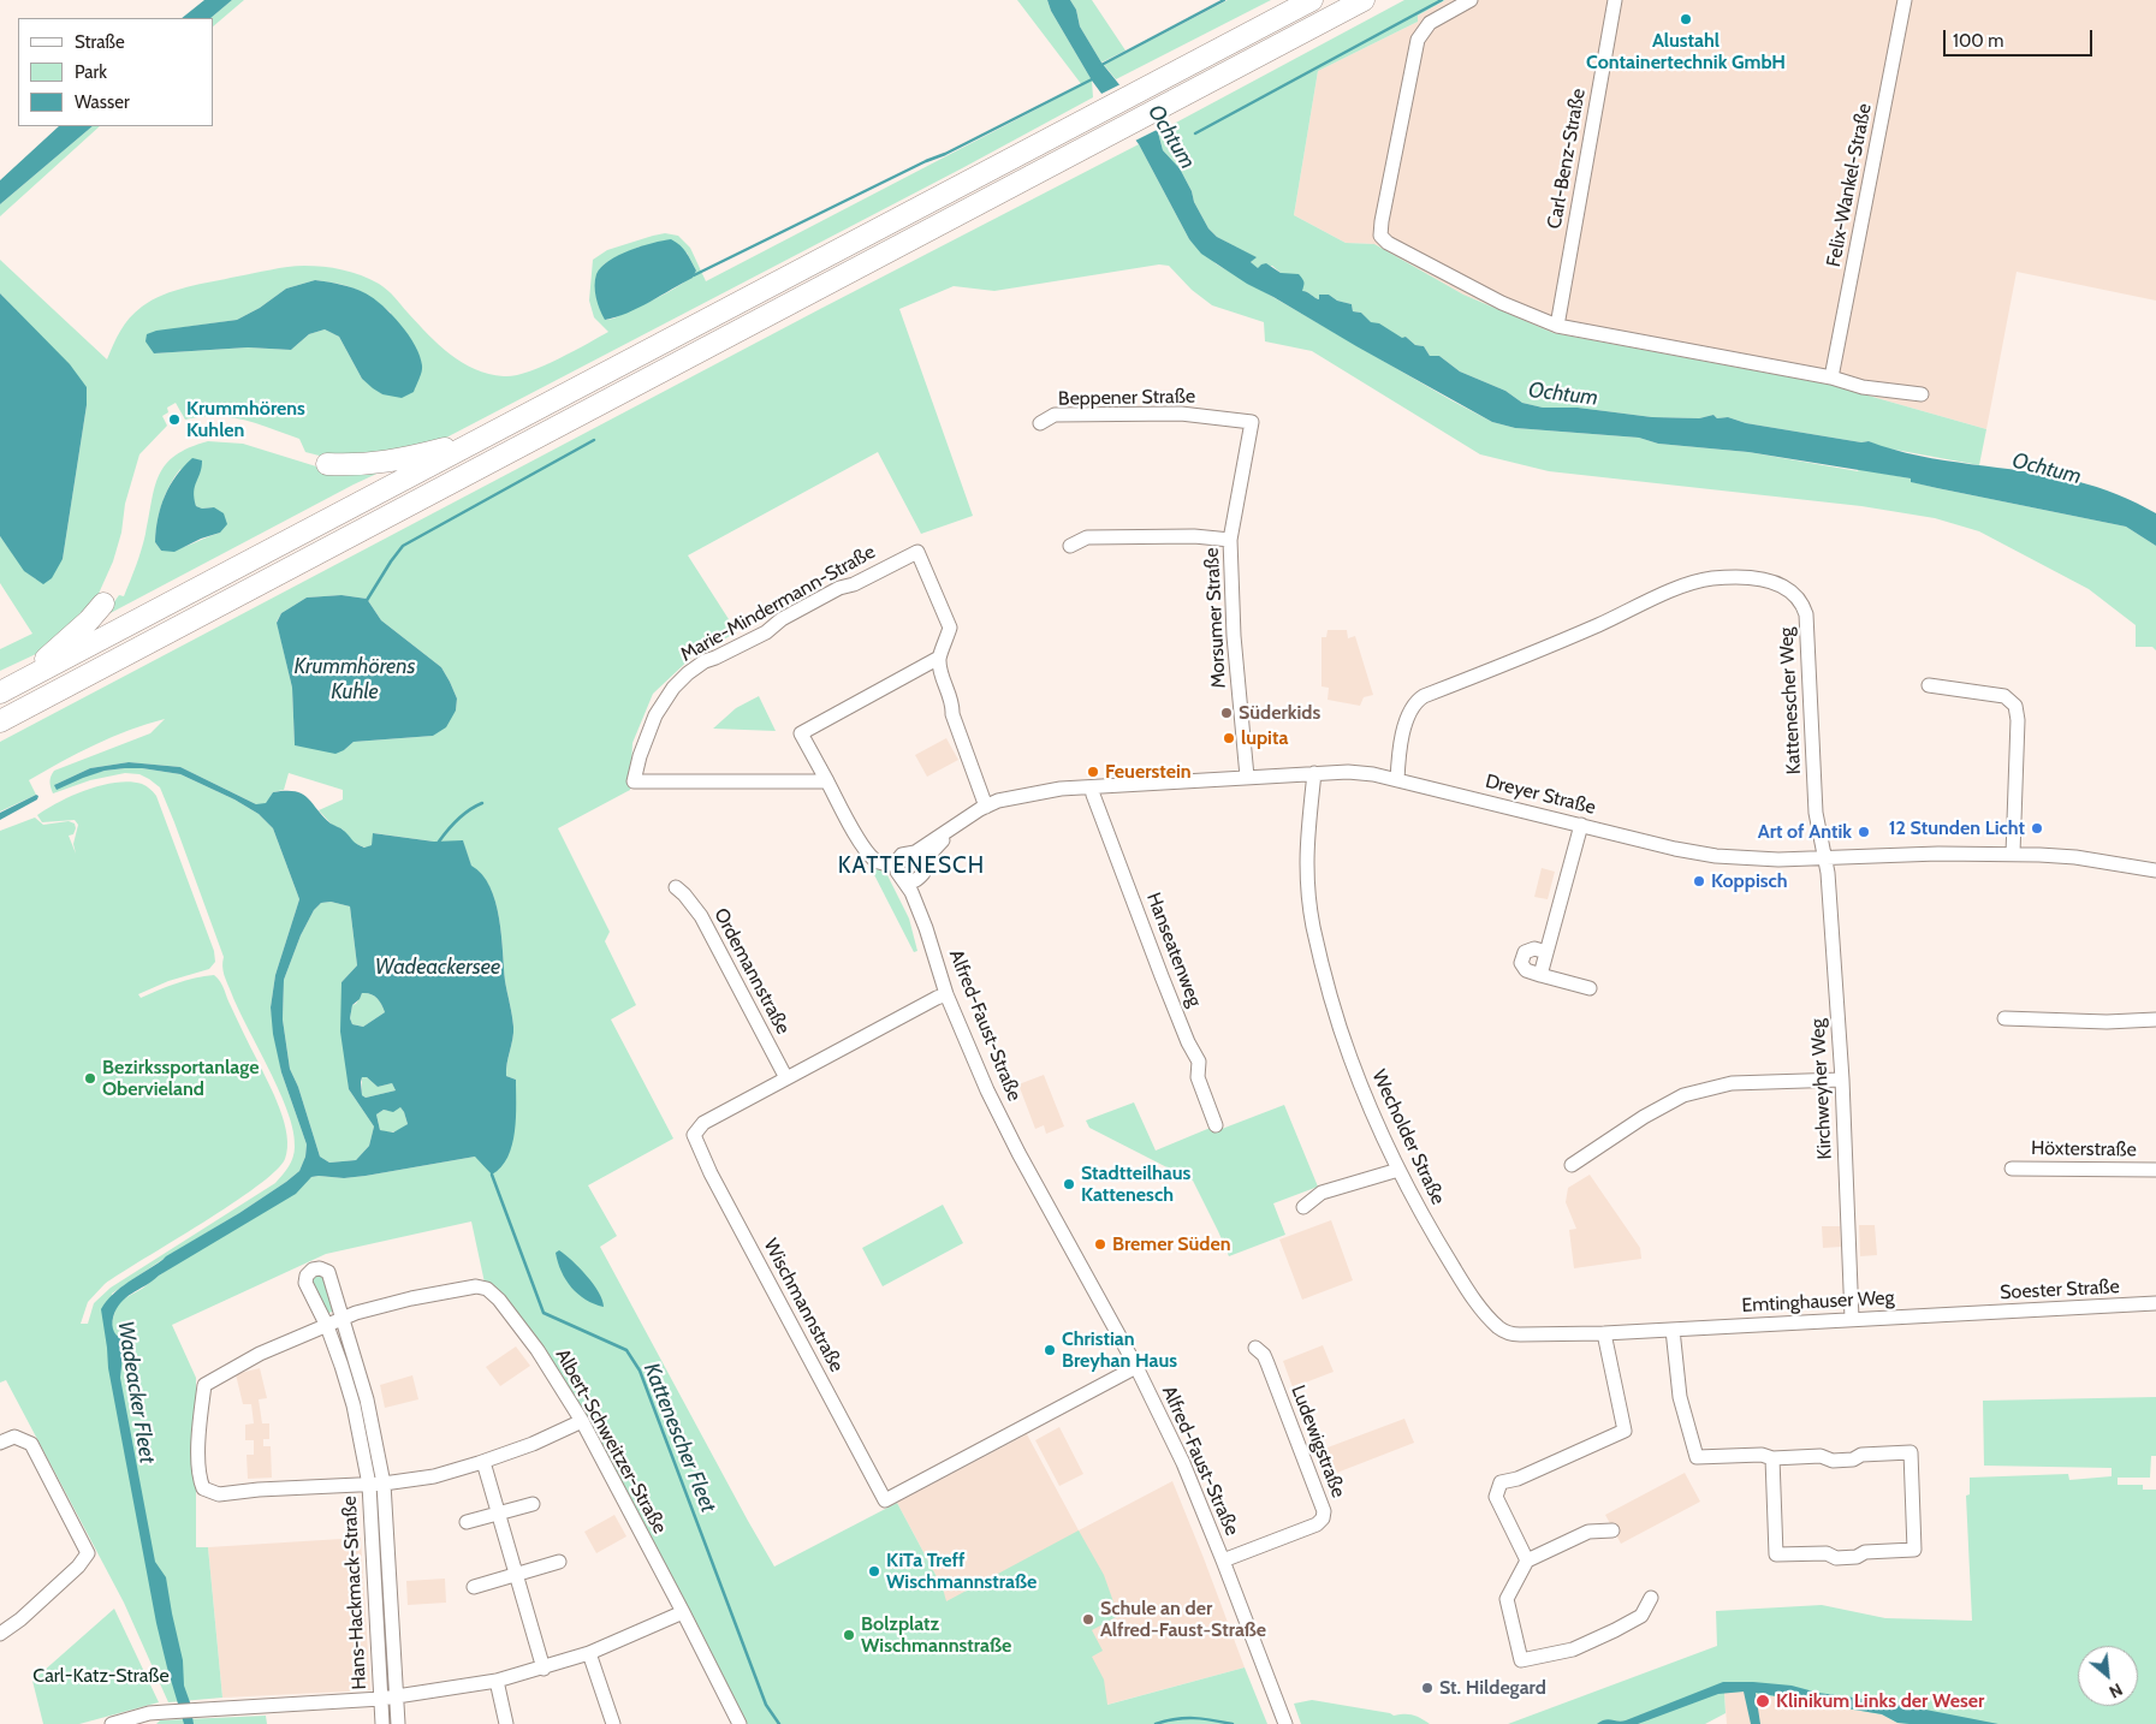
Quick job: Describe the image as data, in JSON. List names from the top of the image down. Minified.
{"streets":{"street":["Carl-Benz-Straße","Felix-Wankel-Straße","Beppener Straße","Marie-Mindermann-Straße","Morsumer Straße","Kattenescher Weg","Dreyer Straße","Hanseatenweg","Ordemannstraße","Alfred-Faust-Straße","Kirchweyher Weg","Wecholder Straße","Höxterstraße","Soester Straße","Emtinghauser Weg","Wischmannstraße","Albert-Schweitzer-Straße","Ludewigstraße","Hans-Hackmack-Straße"]},"crossings":[["Beppener Straße","Morsumer Straße"],["Morsumer Straße","Dreyer Straße"],["Morsumer Straße","Alfred-Faust-Straße"],["Kattenescher Weg","Dreyer Straße"],["Kattenescher Weg","Kirchweyher Weg"],["Dreyer Straße","Alfred-Faust-Straße"],["Dreyer Straße","Kirchweyher Weg"],["Dreyer Straße","Wecholder Straße"],["Hanseatenweg","Alfred-Faust-Straße"],["Ordemannstraße","Wischmannstraße"],["Alfred-Faust-Straße","Wischmannstraße"],["Alfred-Faust-Straße","Ludewigstraße"],["Kirchweyher Weg","Emtinghauser Weg"],["Wecholder Straße","Emtinghauser Weg"],["Soester Straße","Emtinghauser Weg"],["Albert-Schweitzer-Straße","Hans-Hackmack-Straße"]],"districts":["KATTENESCH"],"water":["Ochtum","Krummhörens Kuhle","Wadeackersee","Wadeacker Fleet","Kattenescher Fleet"],"parks":["Carl-Katz-Straße"],"places":["Alustahl Containertechnik GmbH","Krummhörens Kuhlen","Süderkids","lupita","Feuerstein","12 Stunden Licht","Art of Antik","Koppisch","Bezirkssportanlage Obervieland","Stadtteilhaus Kattenesch","Bremer Süden","Christian Breyhan Haus","KiTa Treff Wischmannstraße","Schule an der Alfred-Faust-Straße","Bolzplatz Wischmannstraße","St. Hildegard","Klinikum Links der Weser"],"legend":["Straße","Park","Wasser"],"scale_bar":"100 m","north":"bottom right"}
